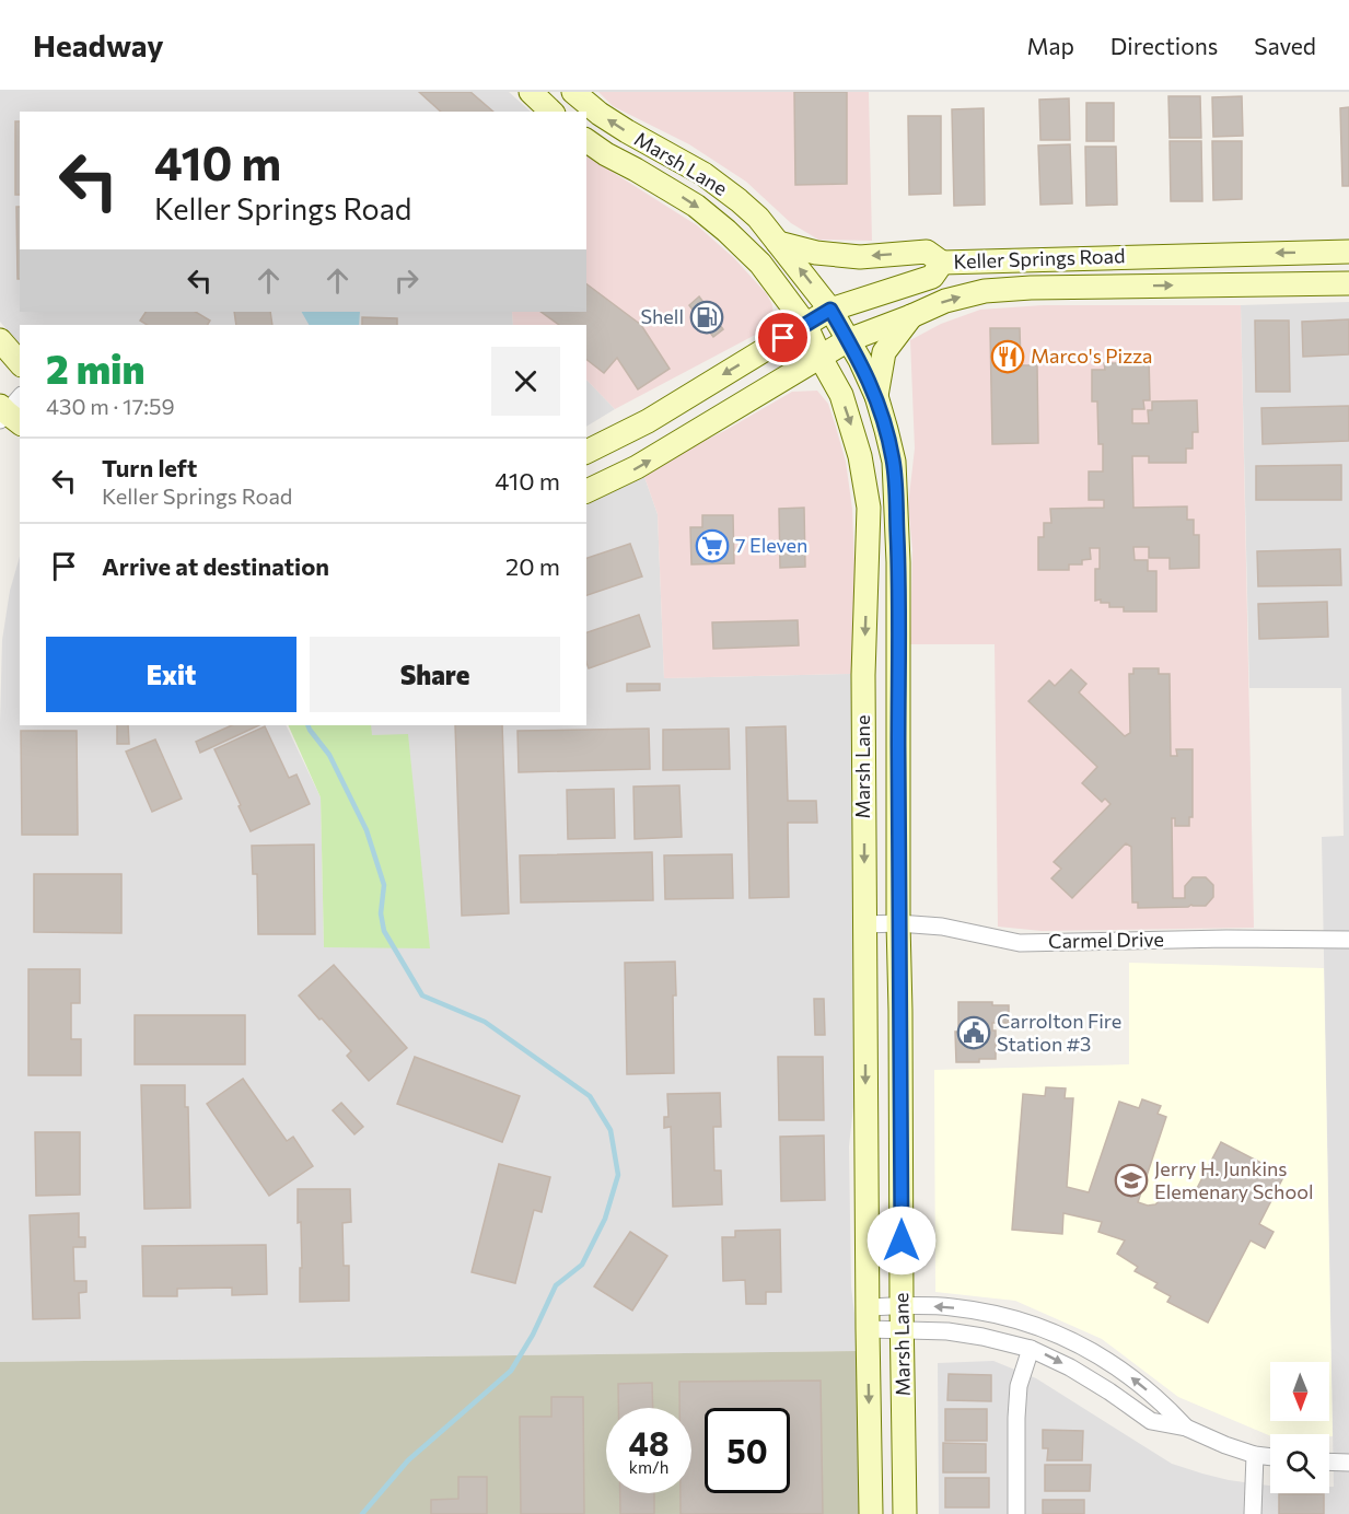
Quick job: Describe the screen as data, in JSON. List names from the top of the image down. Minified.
{"streets":{"main road":["Marsh Lane","Keller Springs Road"],"street":["Carmel Drive"]},"crossings":[["Marsh Lane","Keller Springs Road"],["Marsh Lane","Carmel Drive"]],"places":{"fuel station":["Shell"],"restaurant":["Marco's Pizza"],"supermarket":["7 Eleven"],"public building":["Carrolton Fire Station #3"],"school or university":["Jerry H. Junkins Elemenary School"]},"north":"bottom","page":{"header":"Headway","nav":["Map","Directions","Saved"],"turn":["410 m","Keller Springs Road"],"heading":["2 min","430 m · 17:59"],"list":[{"name":"Turn left","note":"Keller Springs Road","value":"410 m"},{"name":"Arrive at destination","value":"20 m"}],"buttons":["Exit","Share"],"speed":"48 km/h","limit":"50"}}
